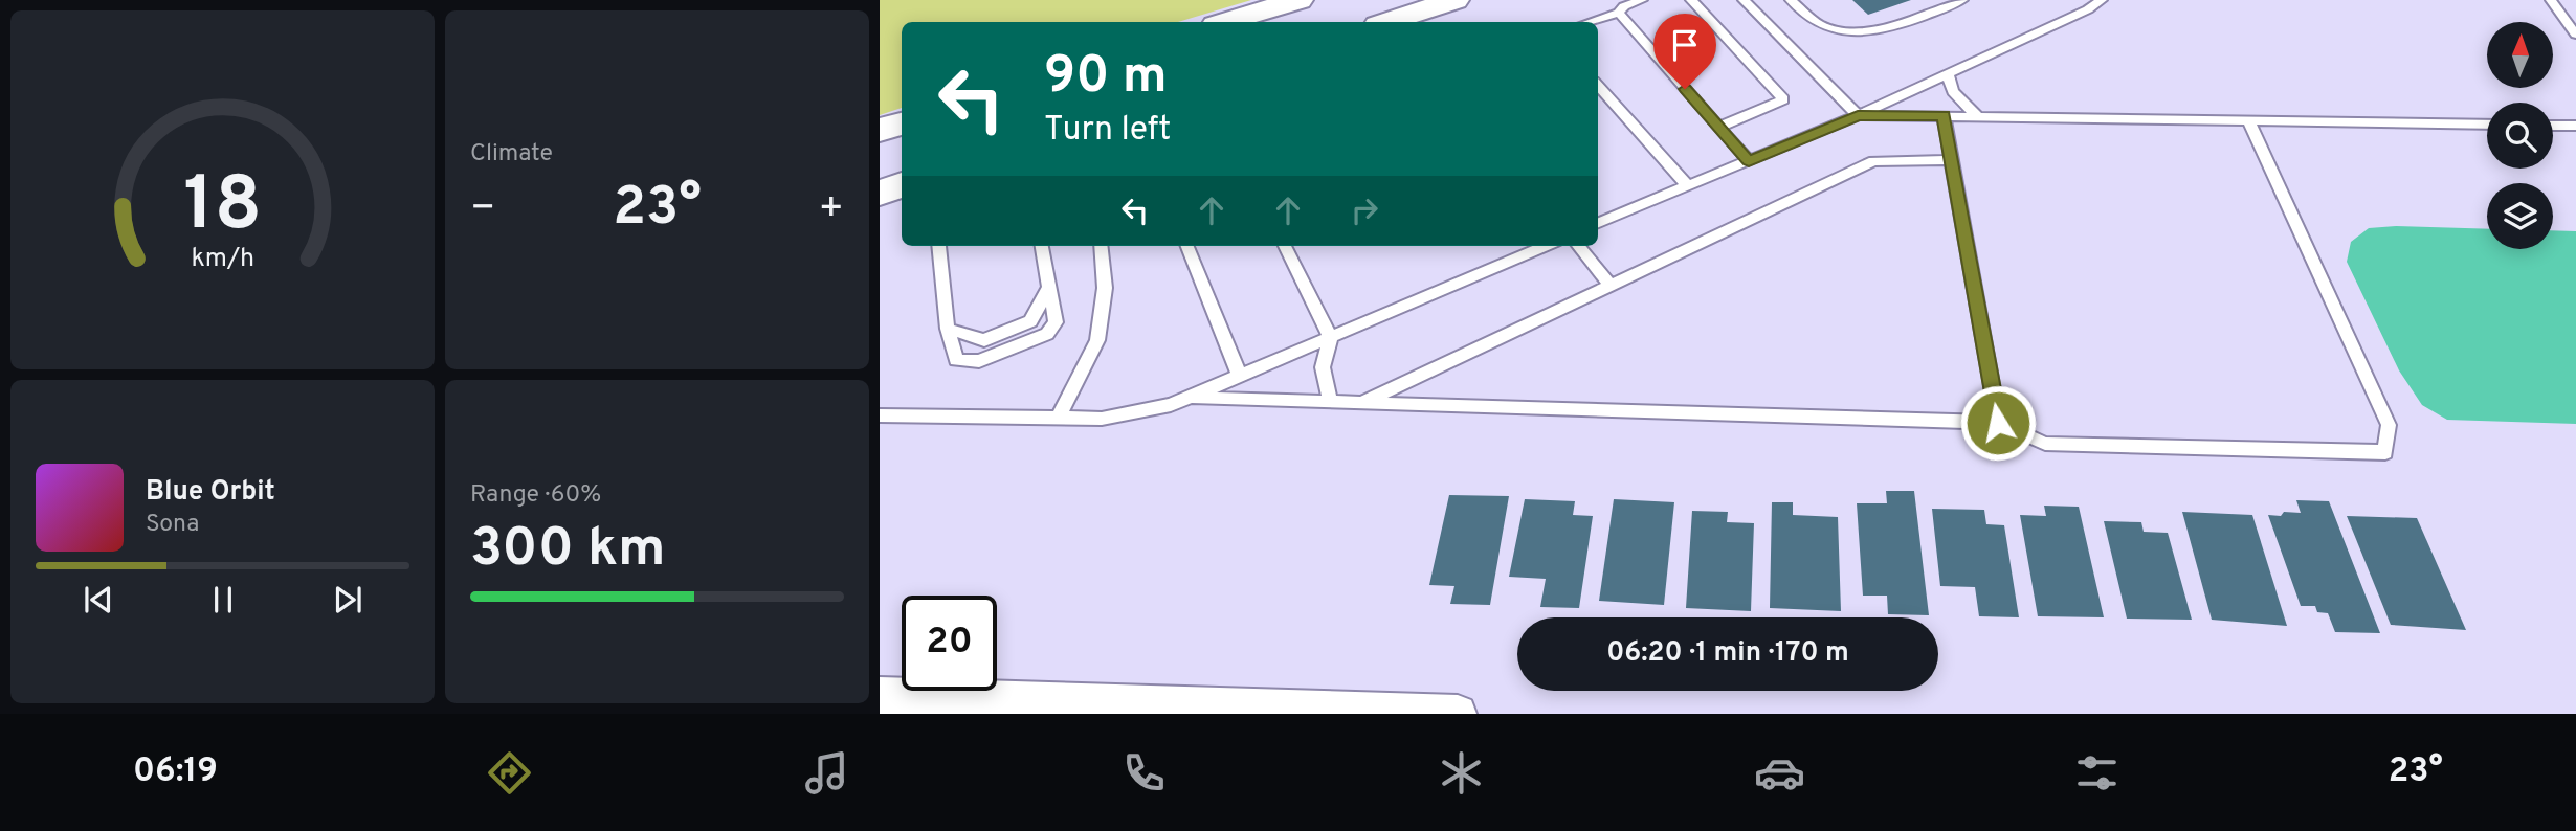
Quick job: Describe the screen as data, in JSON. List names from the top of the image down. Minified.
{"north":"top","page":{"tile":["Climate",["Range · 60%","300 km"]],"turn":["90 m","Turn left"],"heat":["−","23°","+"],"song":["Blue Orbit","Sona"],"limit":"20","trip":"06:20 · 1 min · 170 m","tabs":["06:19","23°"],"gauge":["18","km/h"]}}
